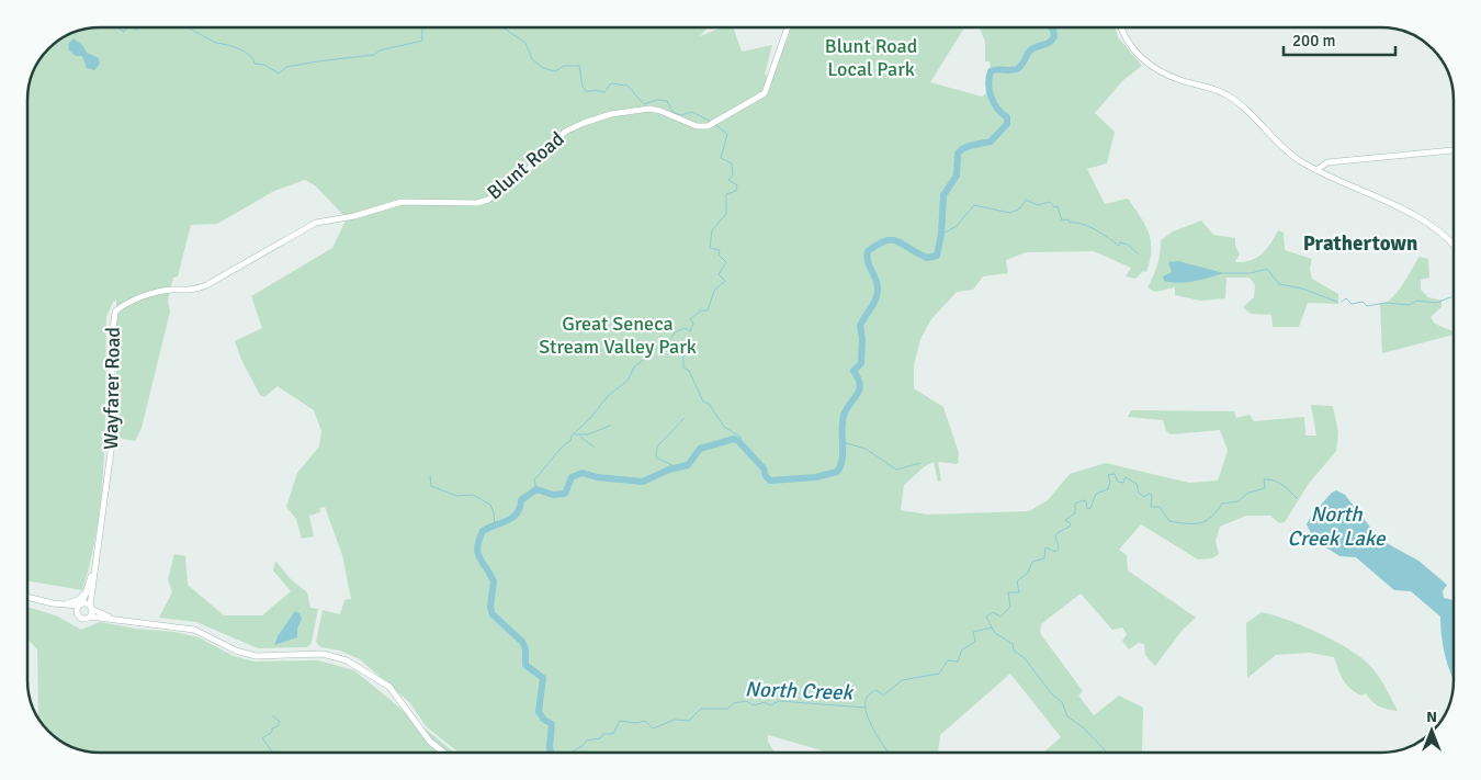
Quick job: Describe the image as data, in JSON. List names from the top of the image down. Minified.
{"streets":{"street":["Blunt Road","Wayfarer Road"]},"crossings":[["Blunt Road","Wayfarer Road"]],"districts":["Prathertown"],"water":["North Creek Lake","North Creek"],"parks":["Blunt Road Local Park","Great Seneca Stream Valley Park"],"scale_bar":"200 m","north":"top"}
